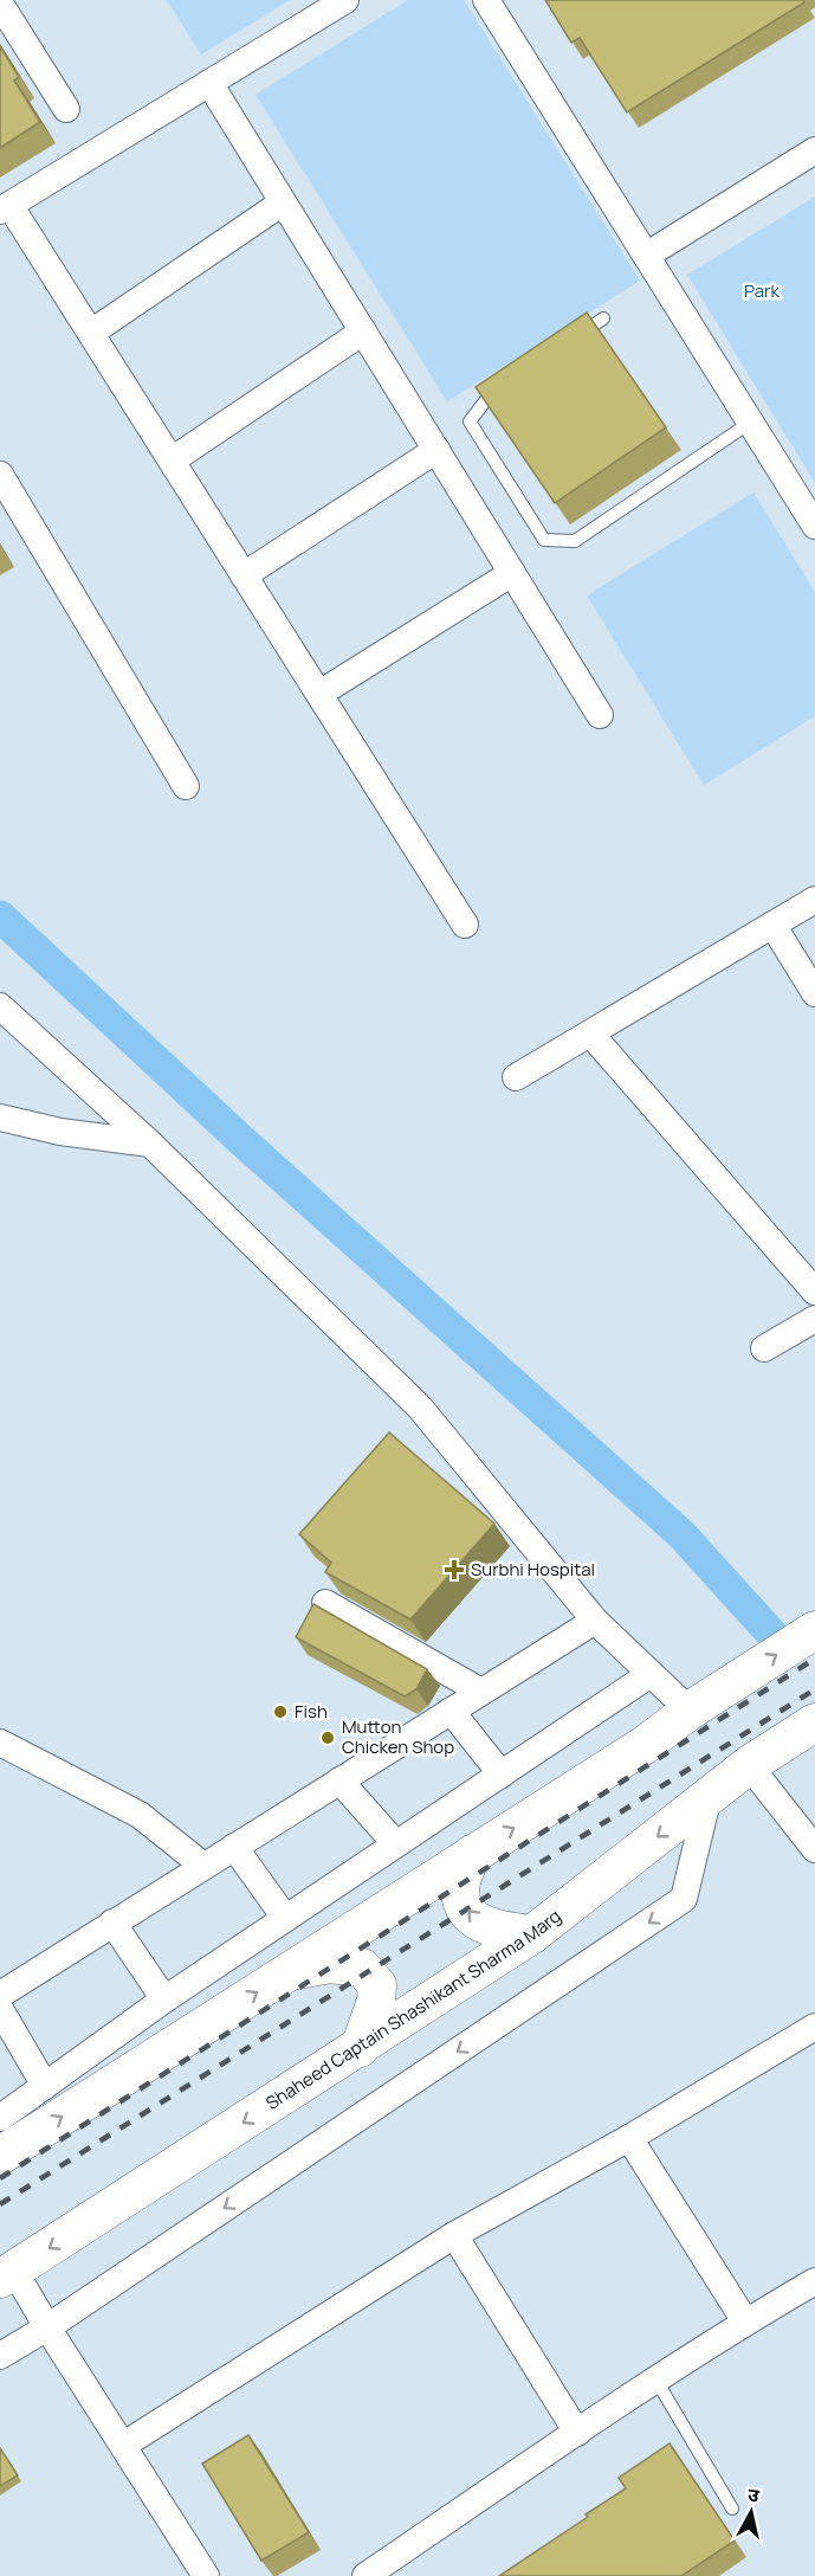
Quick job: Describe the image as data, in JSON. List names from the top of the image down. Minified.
{"streets":{"main road":["Shaheed Captain Shashikant Sharma Marg"]},"parks":["Park"],"places":{"health":["Surbhi Hospital"],"other":["Fish","Mutton Chicken Shop"]},"north":"top"}
